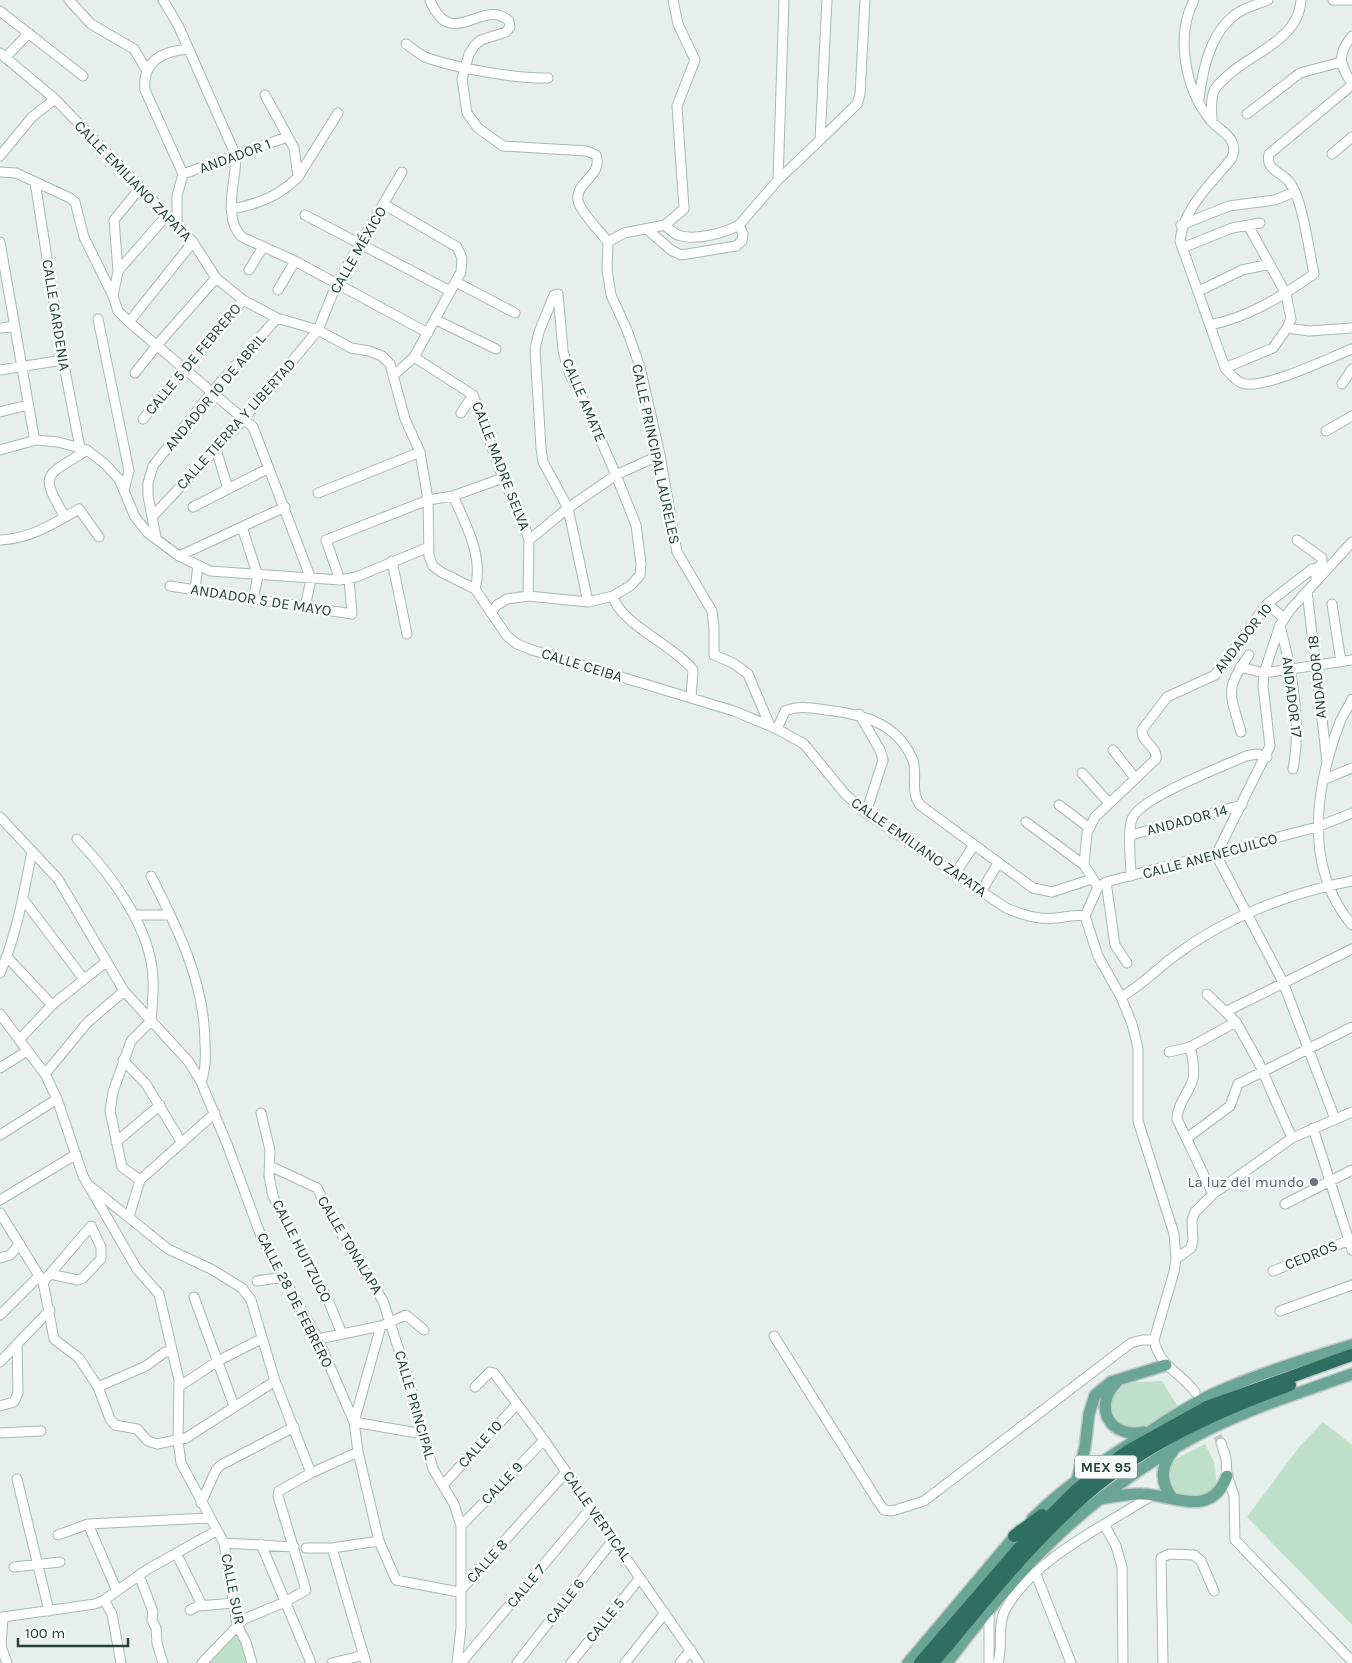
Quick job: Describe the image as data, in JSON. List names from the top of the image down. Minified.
{"streets":{"highway":["MEX 95"],"street":["ANDADOR 1","CALLE EMILIANO ZAPATA","CALLE MÉXICO","CALLE GARDENIA","CALLE 5 DE FEBRERO","ANDADOR 10 DE ABRIL","CALLE AMATE","CALLE TIERRA Y LIBERTAD","CALLE PRINCIPAL LAURELES","CALLE MADRE SELVA","ANDADOR 5 DE MAYO","ANDADOR 10","CALLE CEIBA","ANDADOR 18","ANDADOR 17","ANDADOR 14","CALLE ANENECUILCO","CALLE TONALAPA","CALLE HUITZUCO","CEDROS","CALLE 28 DE FEBRERO","CALLE PRINCIPAL","CALLE 10","CALLE 9","CALLE VERTICAL","CALLE 8","CALLE 7","CALLE SUR","CALLE 6","CALLE 5"]},"crossings":[["CALLE EMILIANO ZAPATA","CALLE MÉXICO"],["CALLE EMILIANO ZAPATA","CALLE 5 DE FEBRERO"],["CALLE EMILIANO ZAPATA","ANDADOR 10 DE ABRIL"],["CALLE EMILIANO ZAPATA","CALLE TIERRA Y LIBERTAD"],["CALLE EMILIANO ZAPATA","CALLE PRINCIPAL LAURELES"],["CALLE EMILIANO ZAPATA","CALLE CEIBA"],["CALLE MÉXICO","CALLE TIERRA Y LIBERTAD"],["ANDADOR 10 DE ABRIL","CALLE TIERRA Y LIBERTAD"],["CALLE PRINCIPAL LAURELES","CALLE CEIBA"],["CALLE TONALAPA","CALLE HUITZUCO"],["CALLE TONALAPA","CALLE PRINCIPAL"],["CALLE 28 DE FEBRERO","CALLE 8"],["CALLE PRINCIPAL","CALLE 10"],["CALLE PRINCIPAL","CALLE 9"],["CALLE PRINCIPAL","CALLE 8"],["CALLE PRINCIPAL","CALLE 7"],["CALLE 10","CALLE VERTICAL"],["CALLE 9","CALLE VERTICAL"],["CALLE VERTICAL","CALLE 8"],["CALLE VERTICAL","CALLE 7"],["CALLE VERTICAL","CALLE 6"],["CALLE VERTICAL","CALLE 5"]],"places":["La luz del mundo"],"scale_bar":"100 m"}
